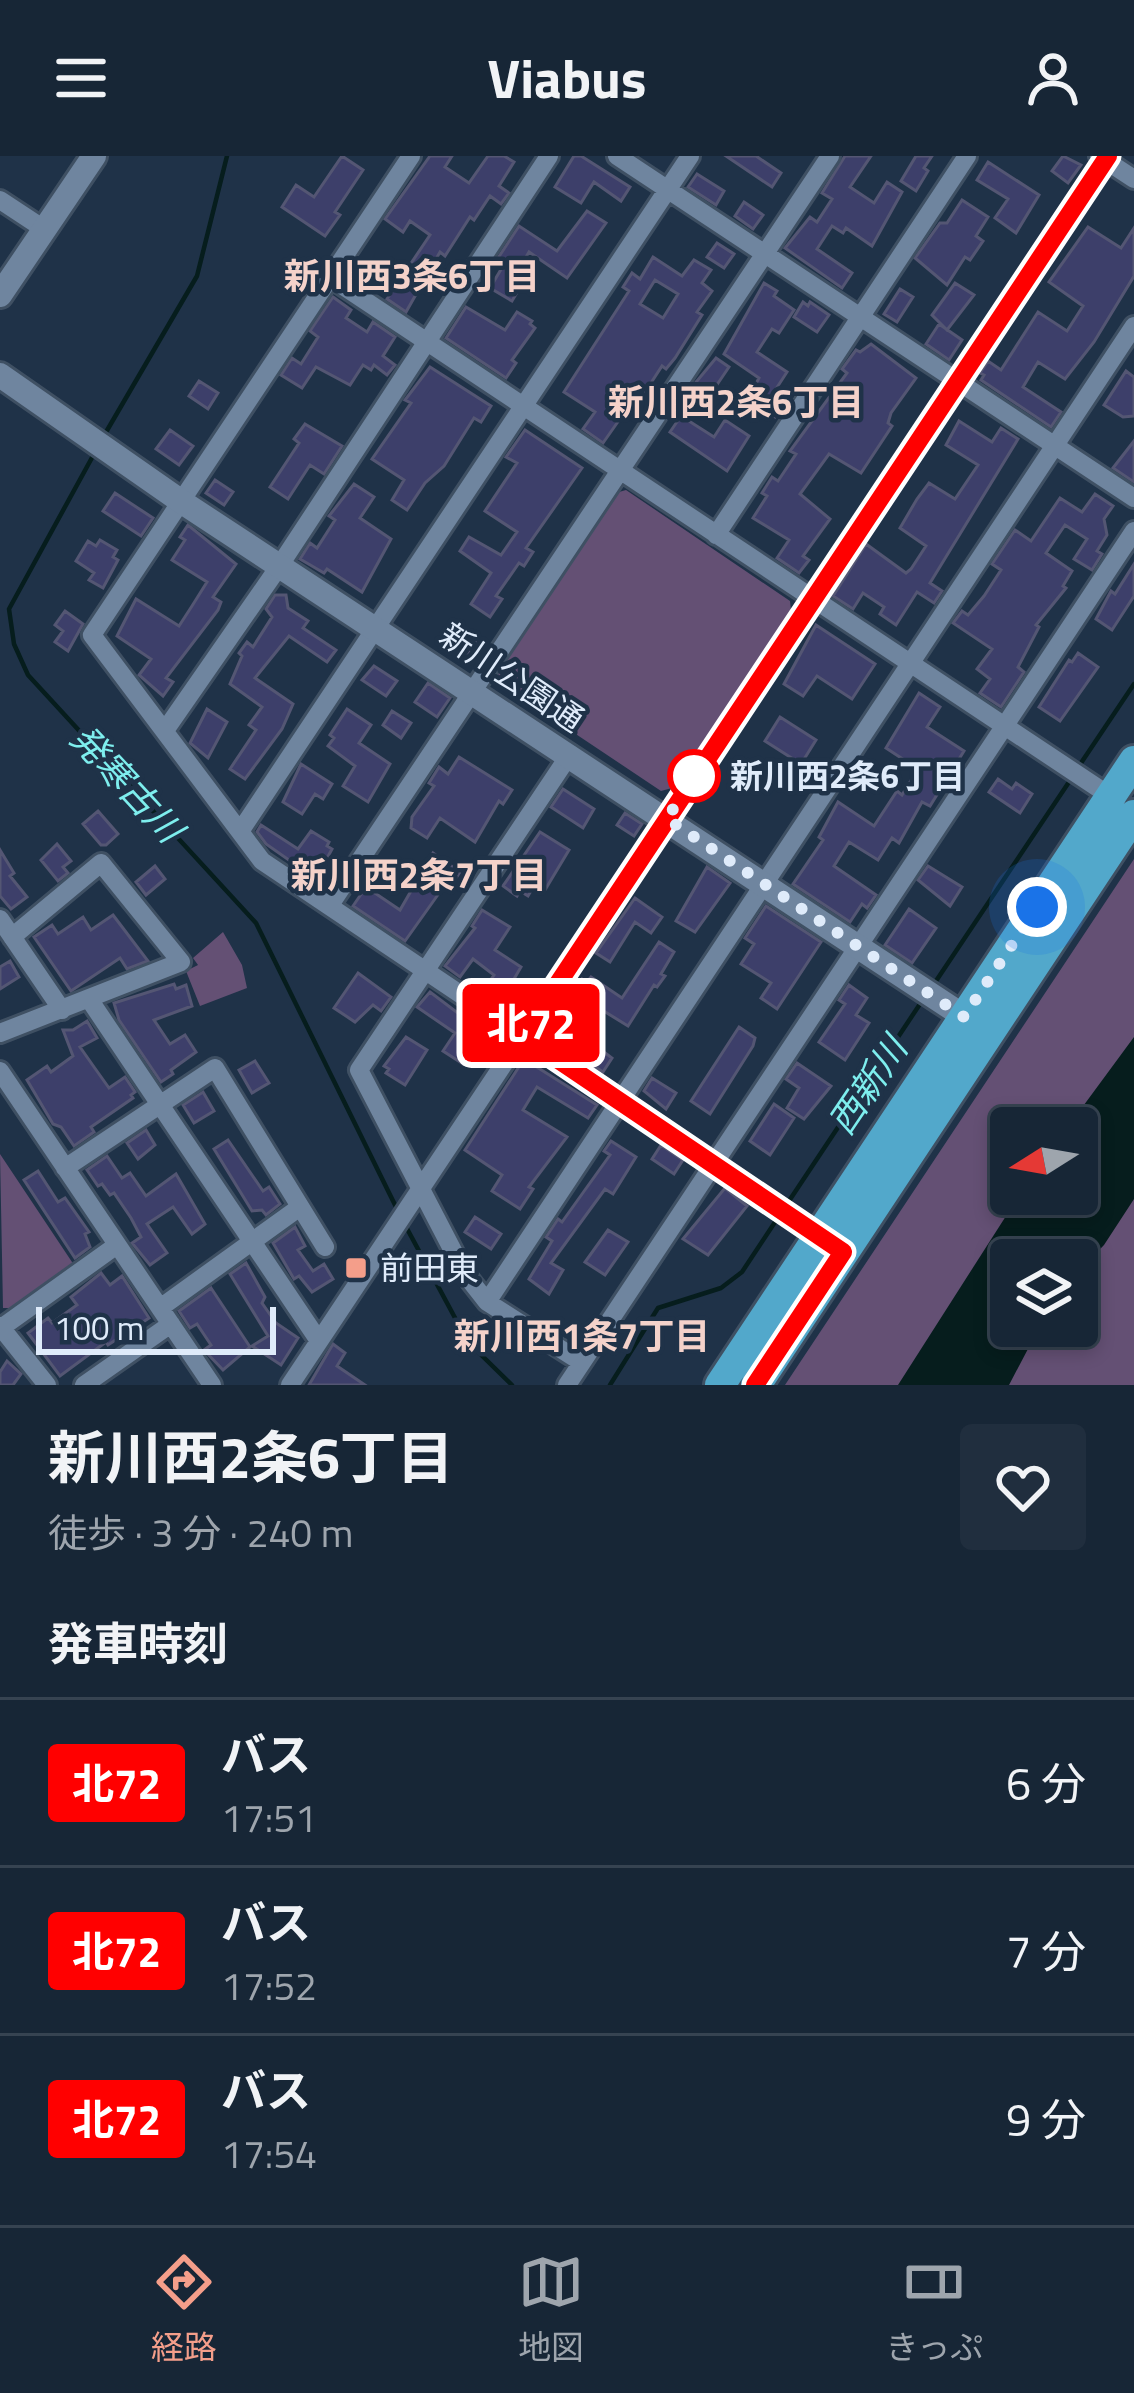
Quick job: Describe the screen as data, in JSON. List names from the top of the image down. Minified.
{"streets":{"street":["新川公園通"]},"districts":["新川西3条6丁目","新川西2条6丁目","新川西2条7丁目","新川西1条7丁目"],"water":["発寒古川","西新川"],"places":{"other":["新川西2条6丁目"],"transit":["前田東"]},"lines":["bus line 北72"],"scale_bar":"100 m","north":"left","page":{"header":"Viabus","on_map":"北72","scale":"100 m","heading":[["新川西2条6丁目","徒歩 · 3 分 · 240 m"],"発車時刻"],"list":[{"mark":"北72","name":"バス","note":"17:51","value":"6 分"},{"mark":"北72","name":"バス","note":"17:52","value":"7 分"},{"mark":"北72","name":"バス","note":"17:54","value":"9 分"}],"tabs":["経路","地図","きっぷ"]}}
